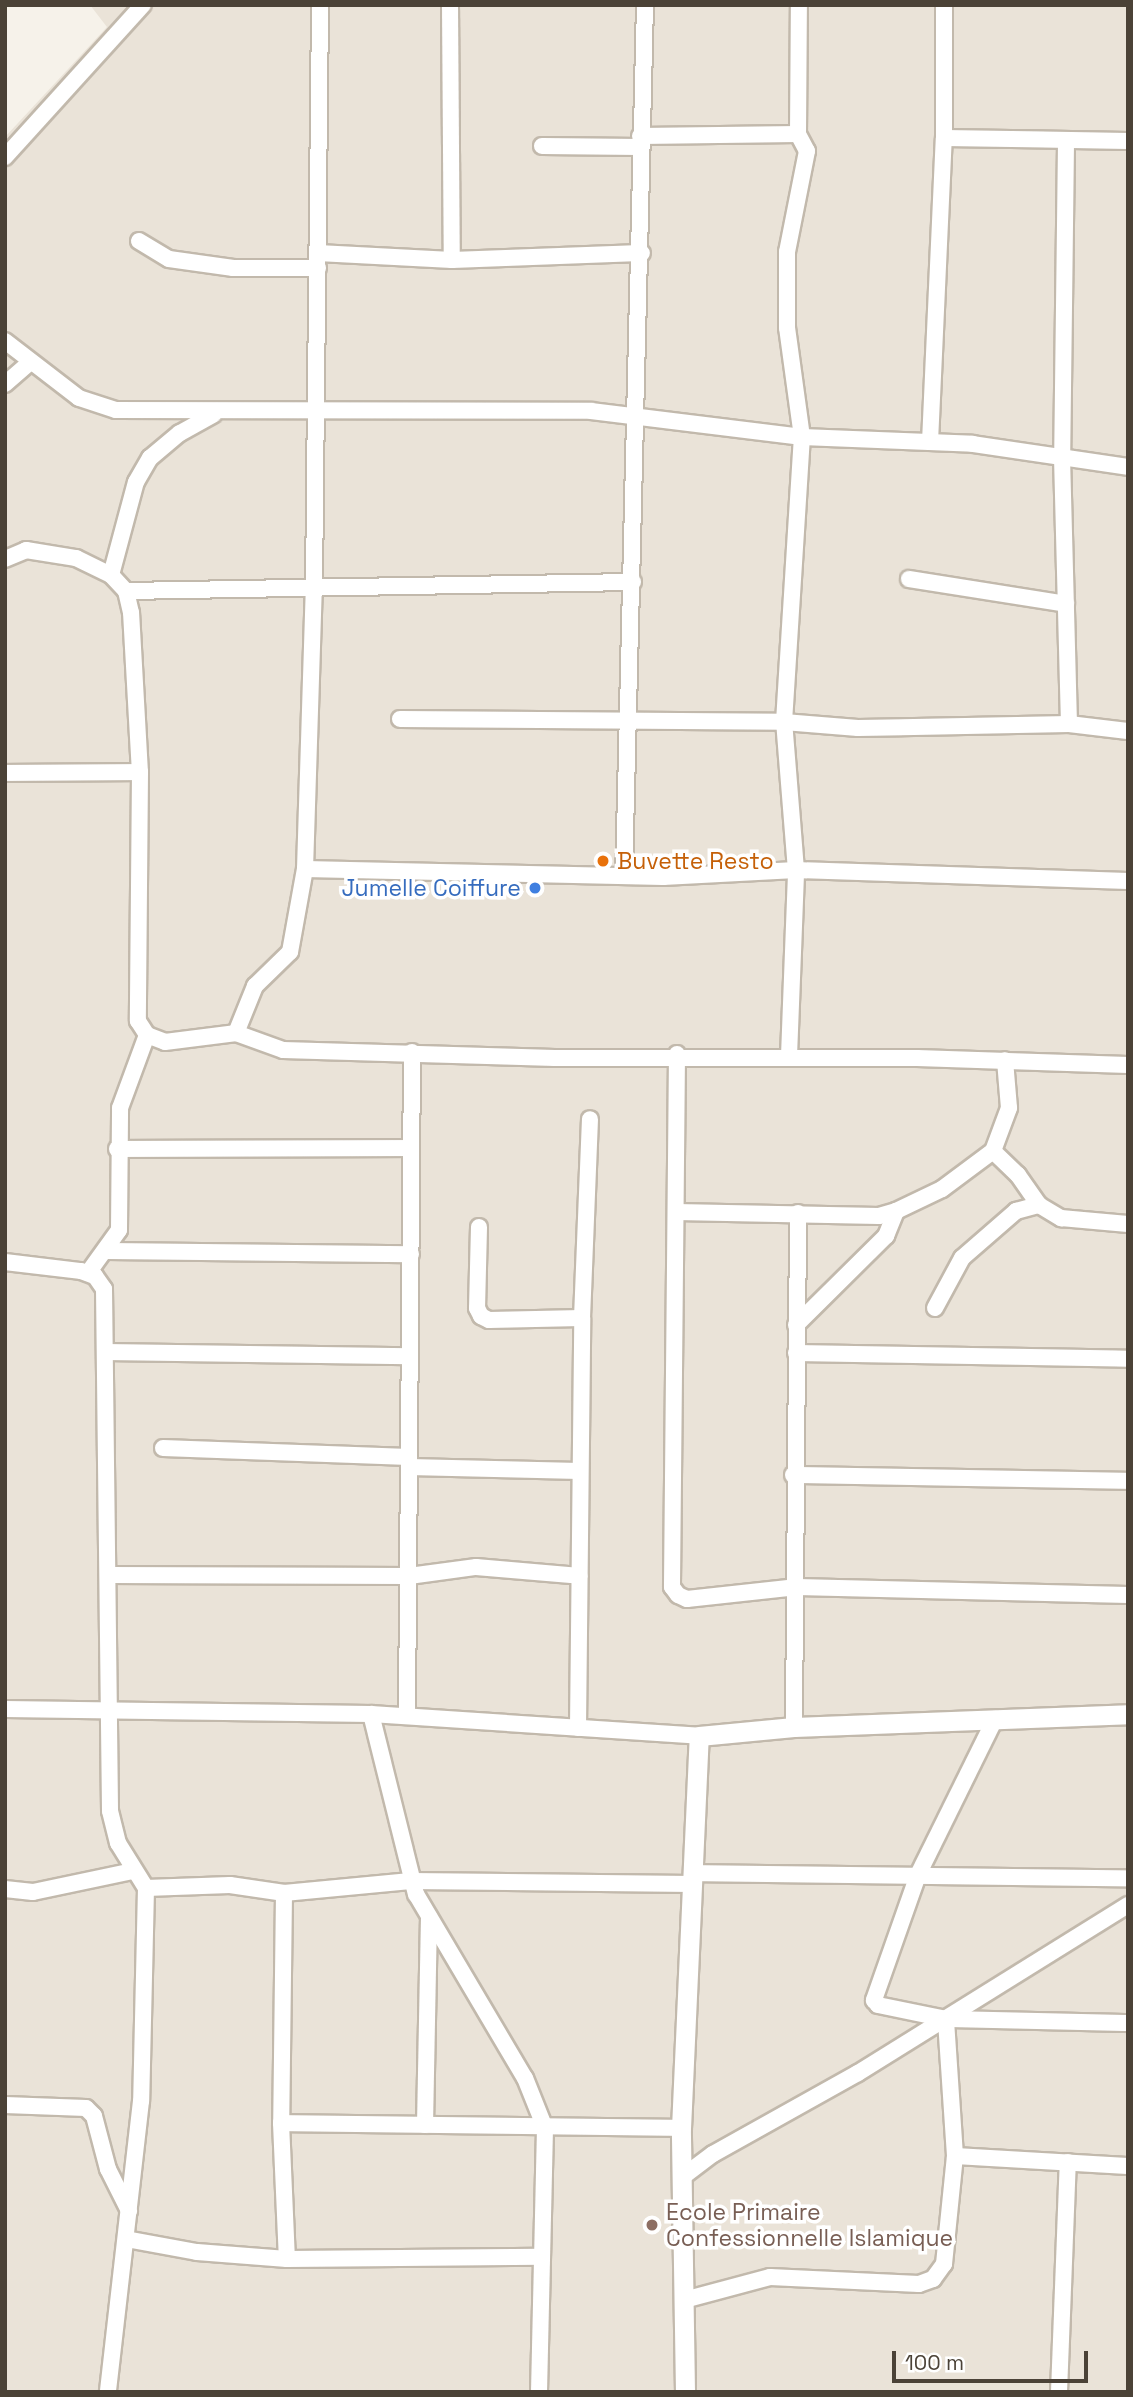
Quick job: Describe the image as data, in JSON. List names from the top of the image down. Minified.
{"places":["Buvette Resto","Jumelle Coiffure","Ecole Primaire Confessionnelle Islamique"],"scale_bar":"100 m"}
